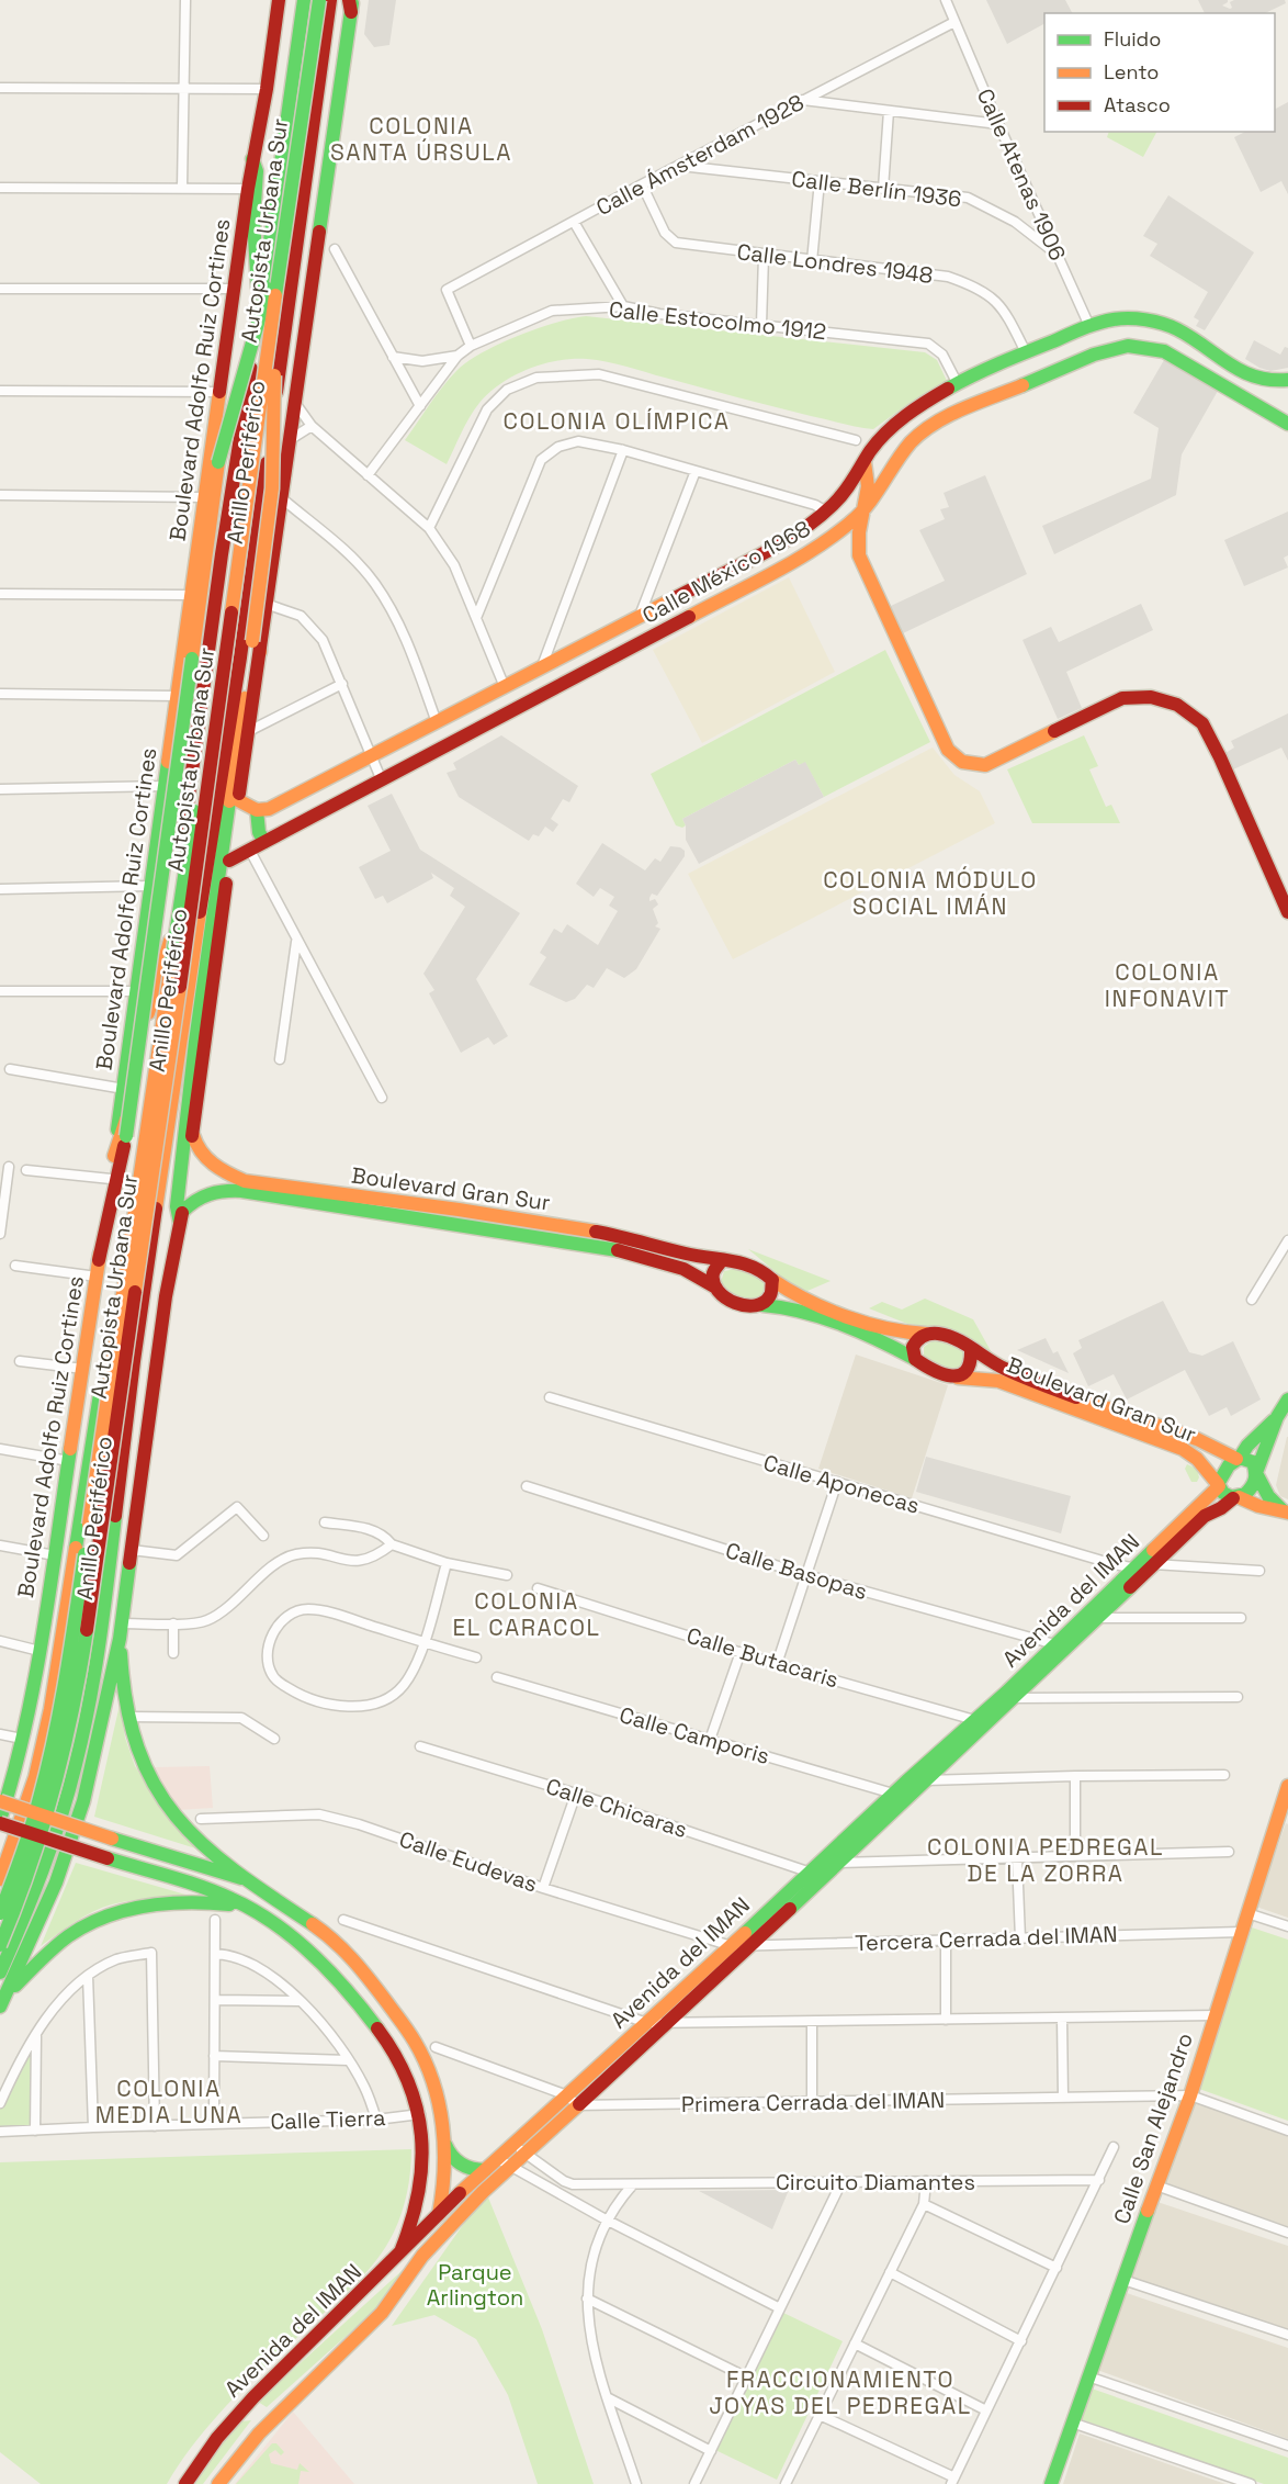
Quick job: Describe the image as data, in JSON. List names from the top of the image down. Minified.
{"streets":{"main road":["Autopista Urbana Sur","Boulevard Adolfo Ruiz Cortines","Anillo Periférico","Calle México 1968","Boulevard Gran Sur","Avenida del IMAN","Calle San Alejandro"],"street":["Calle Ámsterdam 1928","Calle Atenas 1906","Calle Berlín 1936","Calle Londres 1948","Calle Estocolmo 1912","Calle Aponecas","Calle Basopas","Calle Butacaris","Calle Camporis","Calle Chicaras","Calle Eudevas","Tercera Cerrada del IMAN","Primera Cerrada del IMAN","Calle Tierra","Circuito Diamantes"]},"crossings":[["Calle Ámsterdam 1928","Calle Atenas 1906"],["Calle Ámsterdam 1928","Calle Berlín 1936"],["Calle Ámsterdam 1928","Calle Londres 1948"],["Calle Ámsterdam 1928","Calle Estocolmo 1912"],["Calle Atenas 1906","Calle Berlín 1936"],["Calle Atenas 1906","Calle México 1968"],["Calle Londres 1948","Calle México 1968"],["Calle Estocolmo 1912","Calle México 1968"],["Boulevard Gran Sur","Avenida del IMAN"],["Calle Aponecas","Avenida del IMAN"],["Calle Basopas","Avenida del IMAN"],["Avenida del IMAN","Calle Butacaris"],["Avenida del IMAN","Calle Camporis"],["Avenida del IMAN","Calle Chicaras"],["Avenida del IMAN","Calle Eudevas"],["Avenida del IMAN","Tercera Cerrada del IMAN"],["Avenida del IMAN","Primera Cerrada del IMAN"],["Calle Eudevas","Tercera Cerrada del IMAN"],["Tercera Cerrada del IMAN","Calle San Alejandro"],["Primera Cerrada del IMAN","Calle San Alejandro"]],"districts":["COLONIA SANTA ÚRSULA","COLONIA OLÍMPICA","COLONIA MÓDULO SOCIAL IMÁN","COLONIA INFONAVIT","COLONIA EL CARACOL","COLONIA PEDREGAL DE LA ZORRA","COLONIA MEDIA LUNA","FRACCIONAMIENTO JOYAS DEL PEDREGAL"],"parks":["Parque Arlington"],"legend":["Fluido","Lento","Atasco"]}
